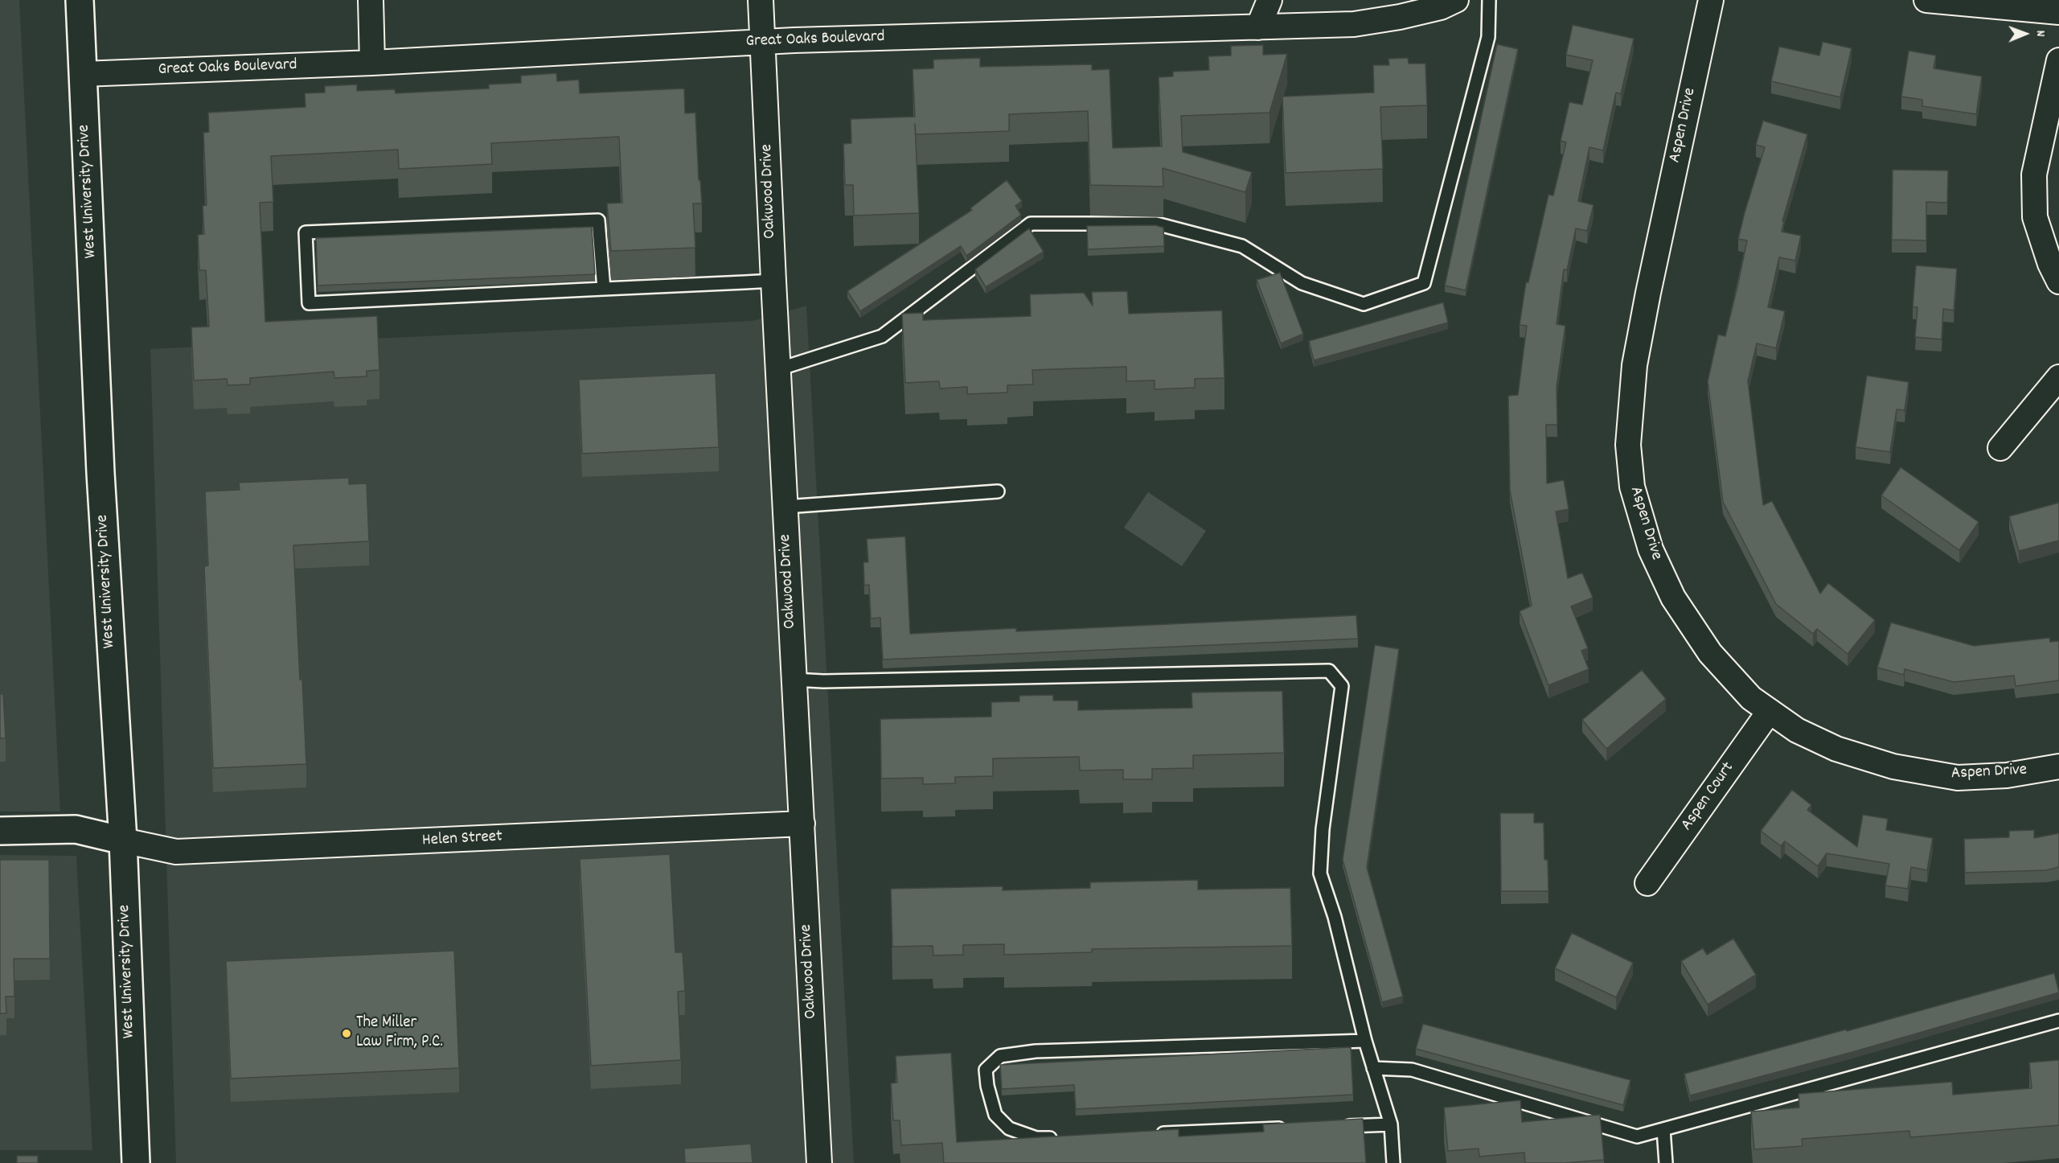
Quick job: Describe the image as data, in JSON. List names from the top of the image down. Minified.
{"streets":{"main road":["West University Drive"],"street":["Great Oaks Boulevard","Aspen Drive","Oakwood Drive","Aspen Court","Helen Street"]},"crossings":[["Great Oaks Boulevard","West University Drive"],["Great Oaks Boulevard","Oakwood Drive"],["Aspen Drive","Aspen Court"],["West University Drive","Helen Street"],["Oakwood Drive","Helen Street"]],"places":["The Miller Law Firm, P.C."],"north":"right"}
